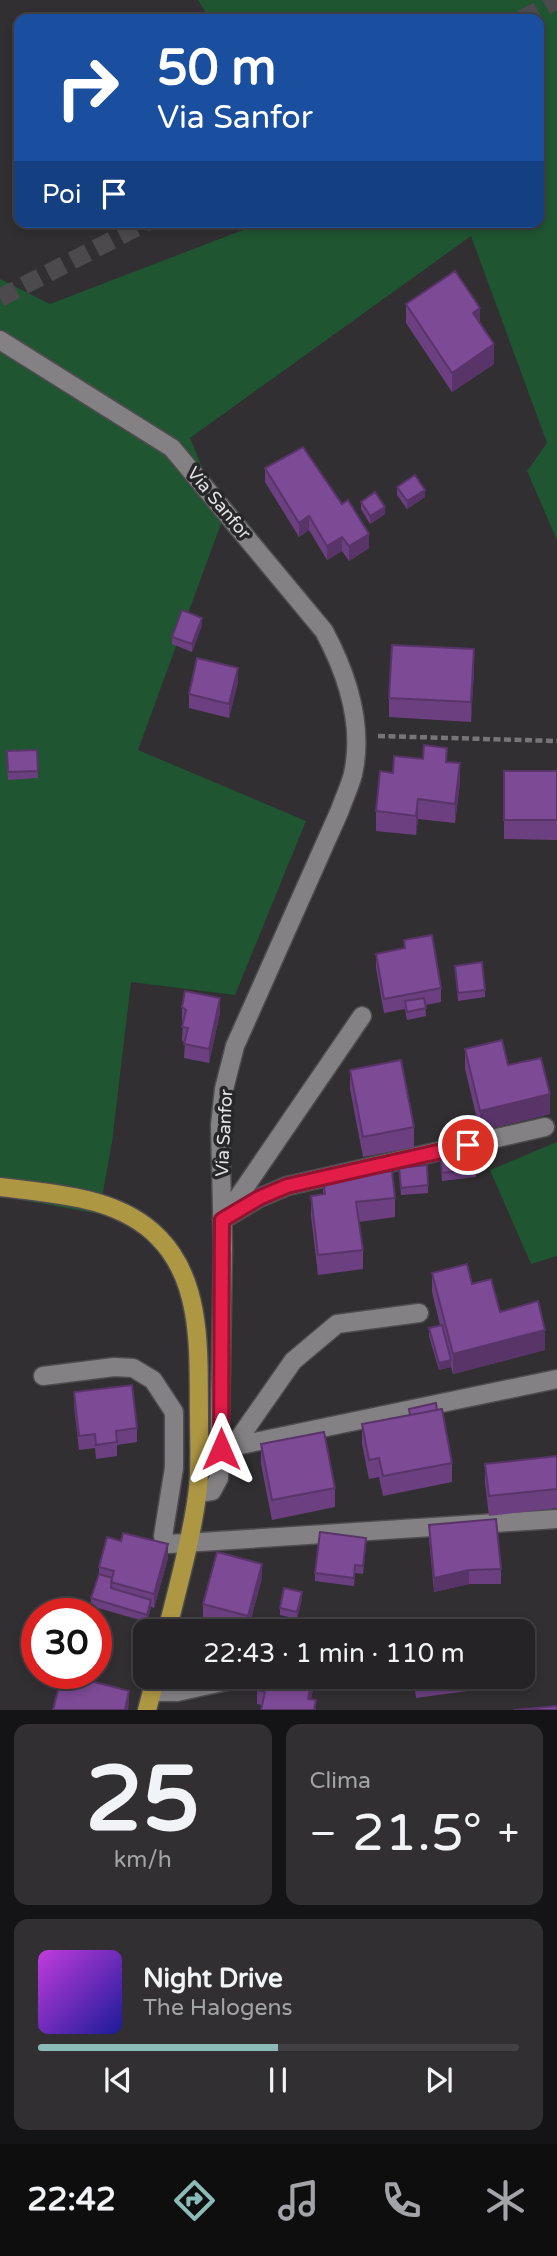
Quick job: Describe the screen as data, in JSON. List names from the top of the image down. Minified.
{"streets":{"street":["Via Sanfor"]},"page":{"turn":["50 m","Via Sanfor"],"then":"Poi","limit":"30","trip":"22:43 · 1 min · 110 m","tile":[["25","km/h"],"Clima"],"heat":["−","21.5°","+"],"song":["Night Drive","The Halogens"],"tabs":"22:42"}}
